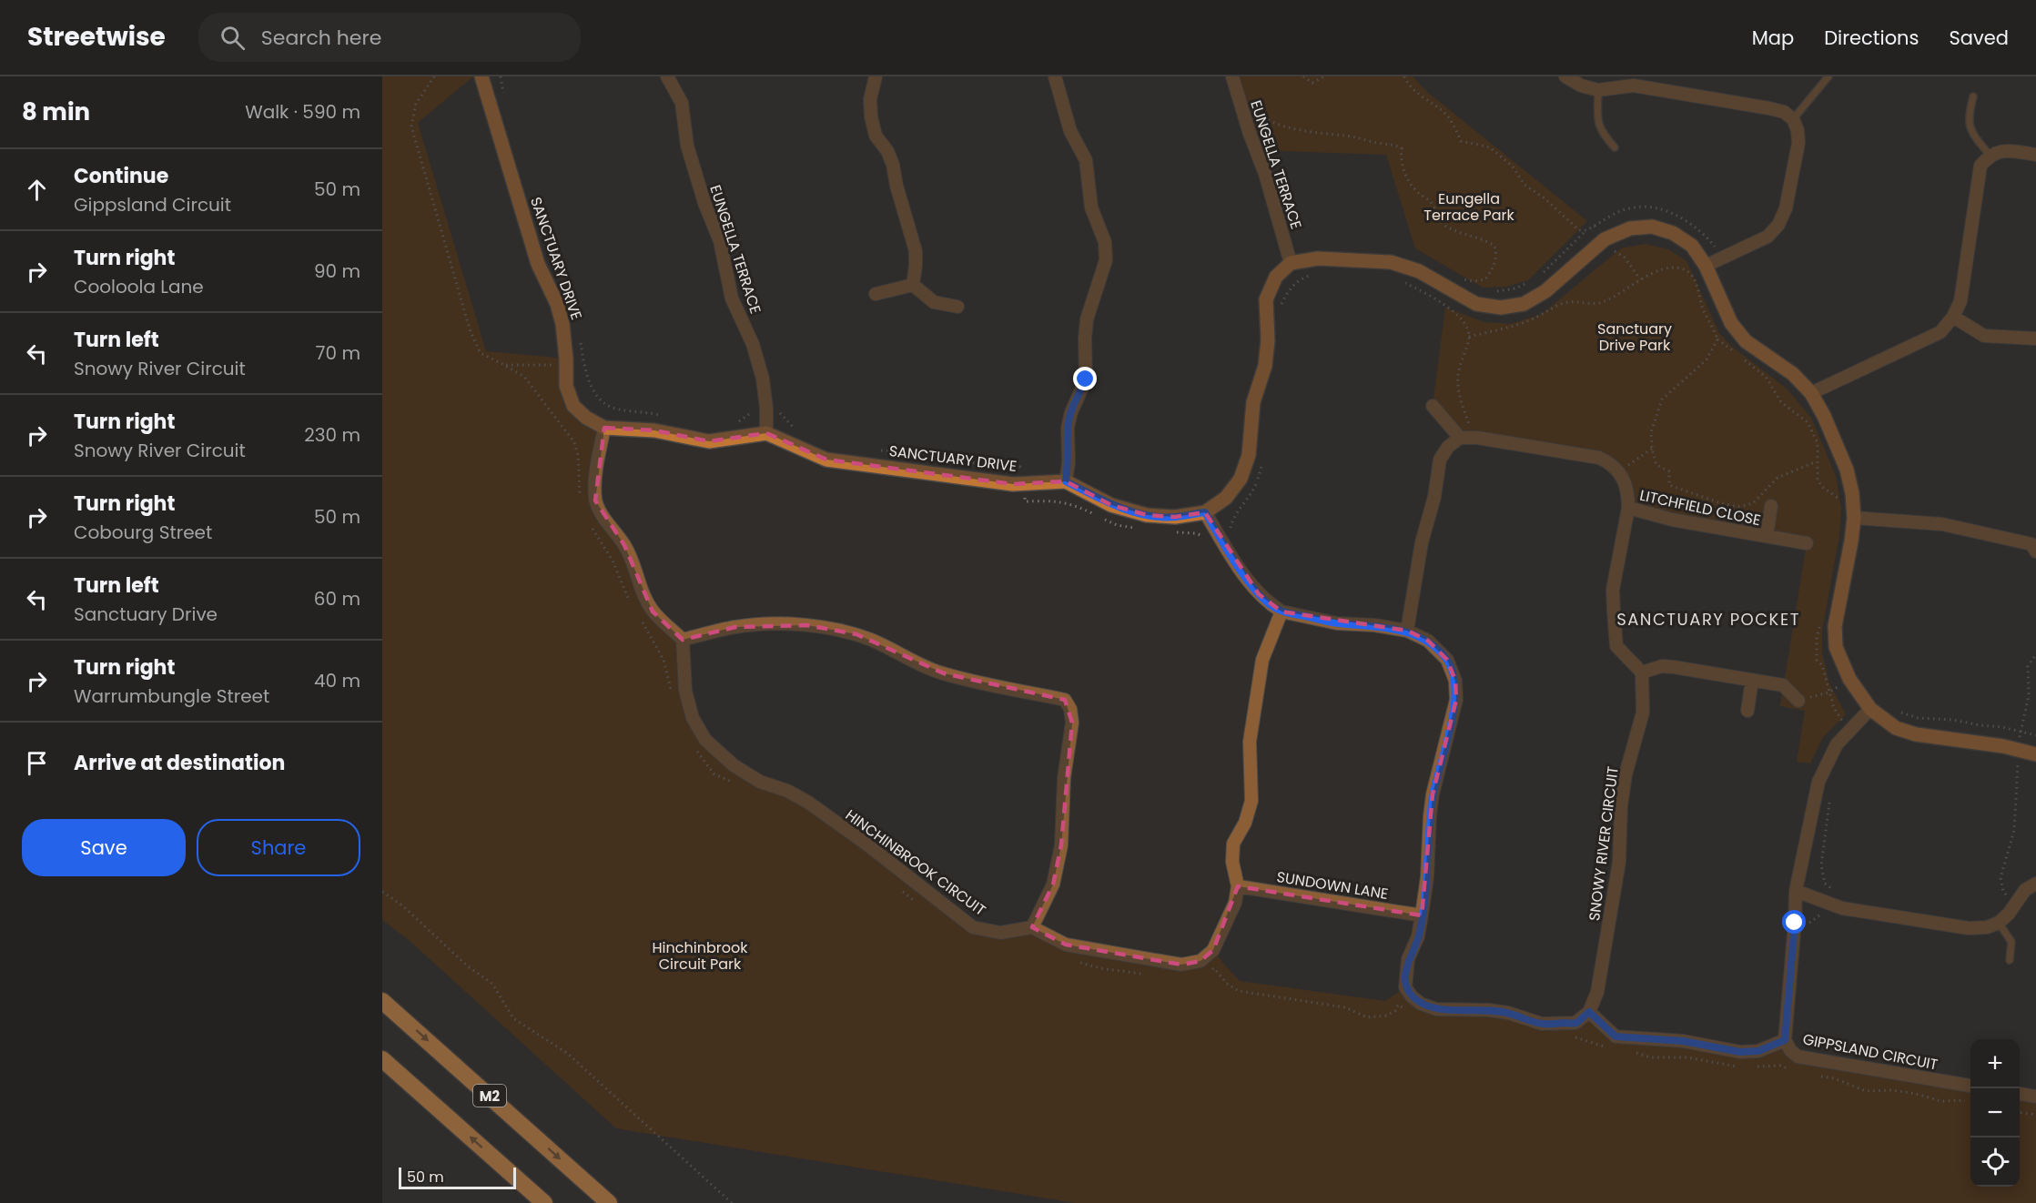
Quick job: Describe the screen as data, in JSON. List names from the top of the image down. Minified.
{"streets":{"highway":["M2"],"street":["EUNGELLA TERRACE","SANCTUARY DRIVE","LITCHFIELD CLOSE","SNOWY RIVER CIRCUIT","HINCHINBROOK CIRCUIT","SUNDOWN LANE","GIPPSLAND CIRCUIT"]},"crossings":[["EUNGELLA TERRACE","SANCTUARY DRIVE"]],"districts":["SANCTUARY POCKET"],"parks":["Eungella Terrace Park","Sanctuary Drive Park","Hinchinbrook Circuit Park"],"scale_bar":"50 m","page":{"header":"Streetwise","search":"Search here","nav":["Map","Directions","Saved"],"heading":["8 min","Walk · 590 m"],"list":[["Continue","Gippsland Circuit","50 m"],["Turn right","Cooloola Lane","90 m"],["Turn left","Snowy River Circuit","70 m"],["Turn right","Snowy River Circuit","230 m"],["Turn right","Cobourg Street","50 m"],["Turn left","Sanctuary Drive","60 m"],["Turn right","Warrumbungle Street","40 m"],"Arrive at destination"],"buttons":["Save","Share"],"map_buttons":["+","−"],"scale":"50 m"}}
